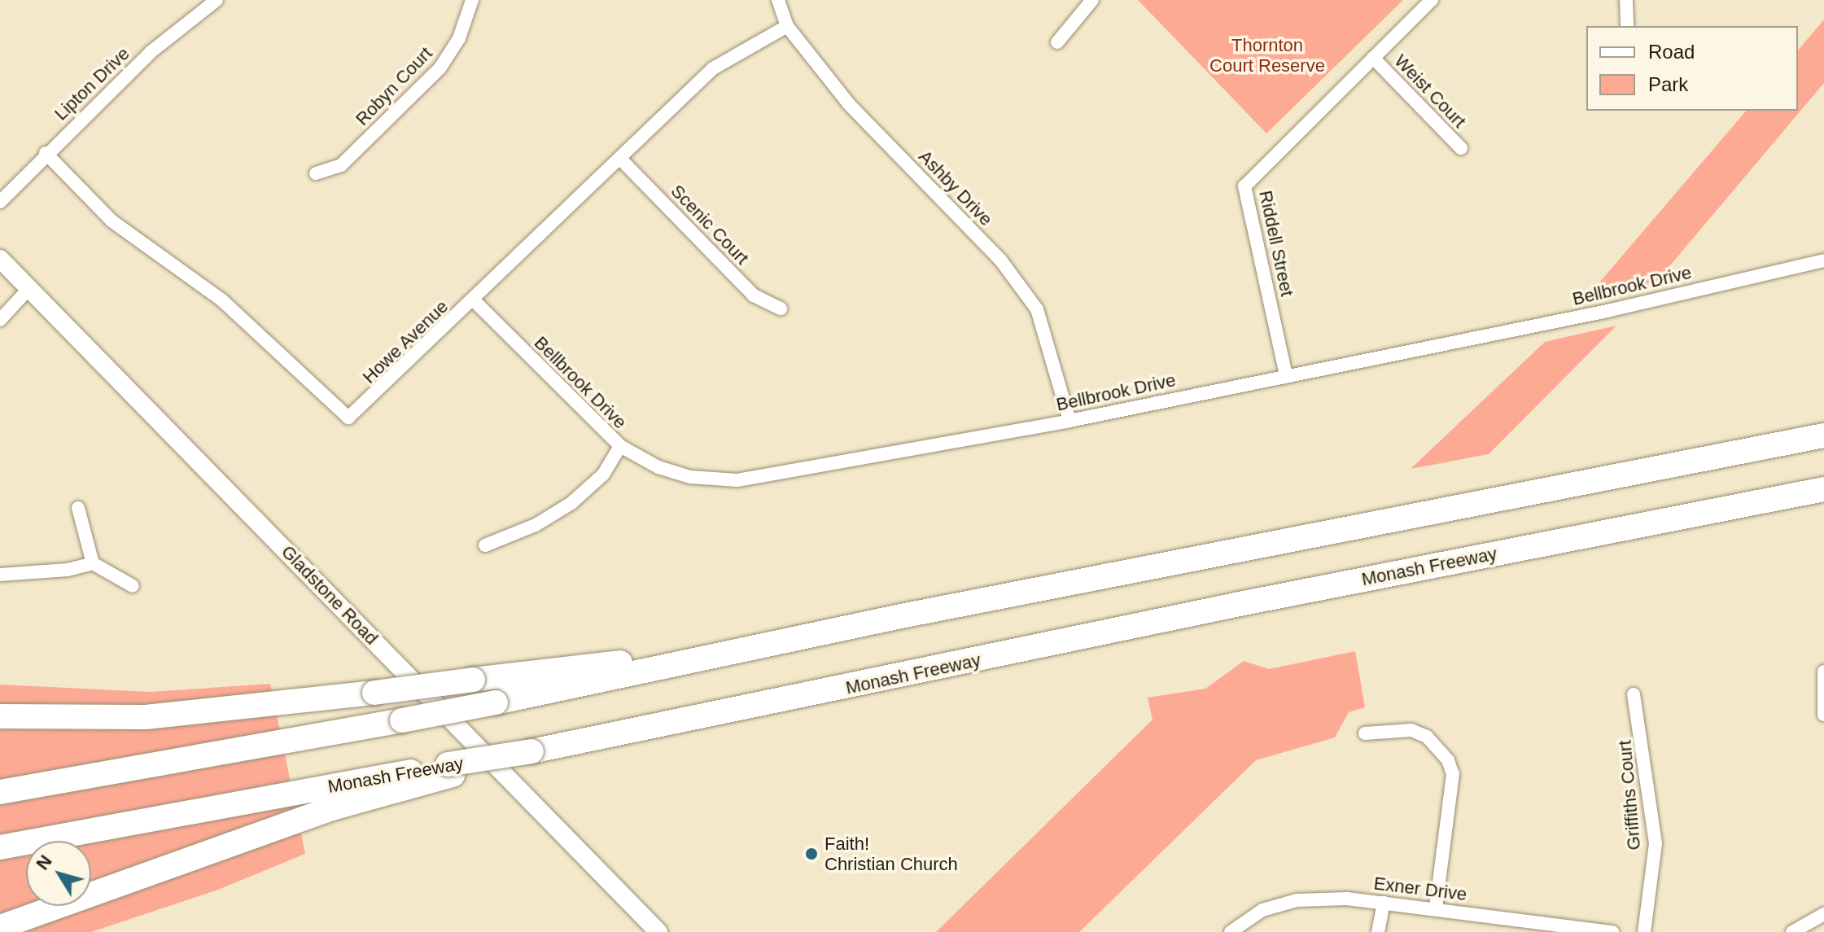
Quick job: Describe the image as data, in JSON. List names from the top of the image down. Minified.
{"streets":{"highway":["Monash Freeway"],"main road":["Gladstone Road"],"street":["Lipton Drive","Robyn Court","Weist Court","Ashby Drive","Scenic Court","Riddell Street","Bellbrook Drive","Howe Avenue","Griffiths Court","Exner Drive"]},"crossings":[["Lipton Drive","Howe Avenue"],["Weist Court","Riddell Street"],["Ashby Drive","Bellbrook Drive"],["Ashby Drive","Howe Avenue"],["Scenic Court","Howe Avenue"],["Riddell Street","Bellbrook Drive"],["Bellbrook Drive","Howe Avenue"]],"parks":["Thornton Court Reserve"],"places":["Faith! Christian Church"],"legend":["Road","Park"],"north":"top left"}
